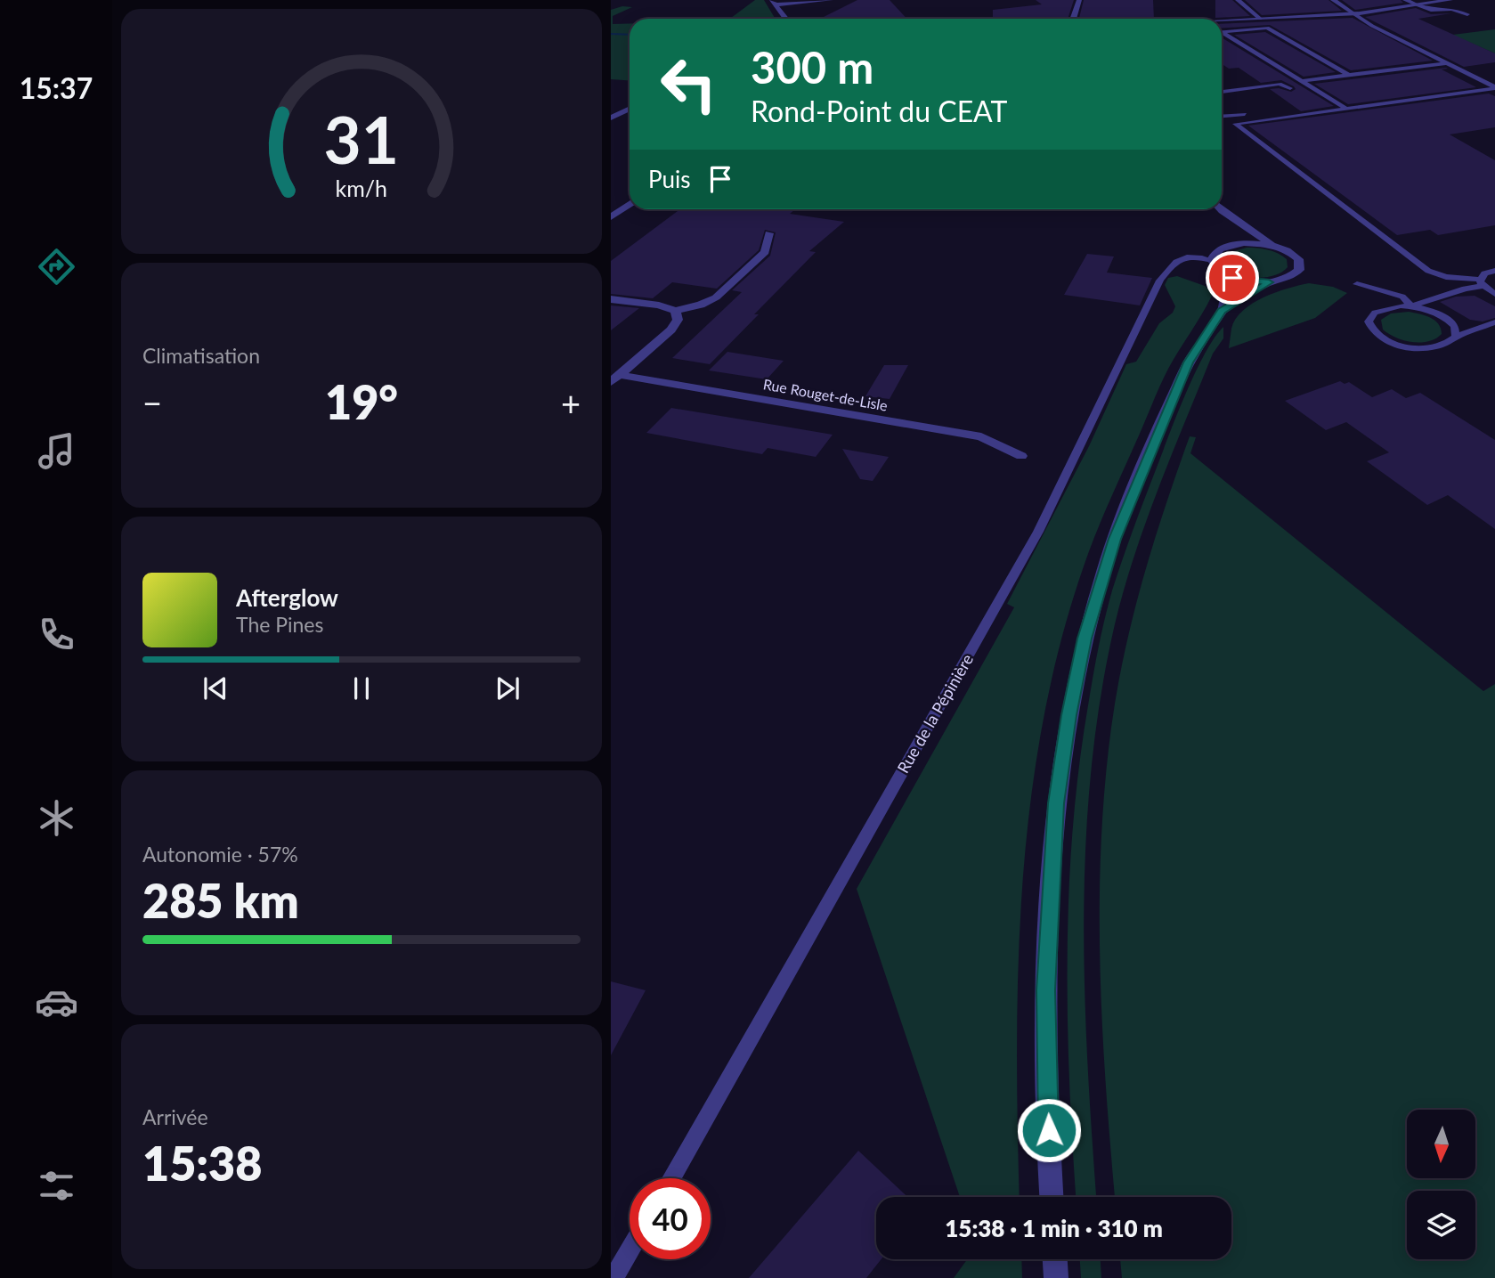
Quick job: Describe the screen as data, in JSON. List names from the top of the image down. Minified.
{"streets":{"street":["Rue Rouget-de-Lisle"],"lane":["Rue de la Pépinière"]},"north":"bottom","page":{"tabs":"15:37","turn":["300 m","Rond-Point du CEAT"],"then":"Puis","tile":["Climatisation",["Autonomie · 57%","285 km"],["Arrivée","15:38"]],"heat":["−","19°","+"],"song":["Afterglow","The Pines"],"limit":"40","trip":"15:38 · 1 min · 310 m","gauge":["31","km/h"]}}
